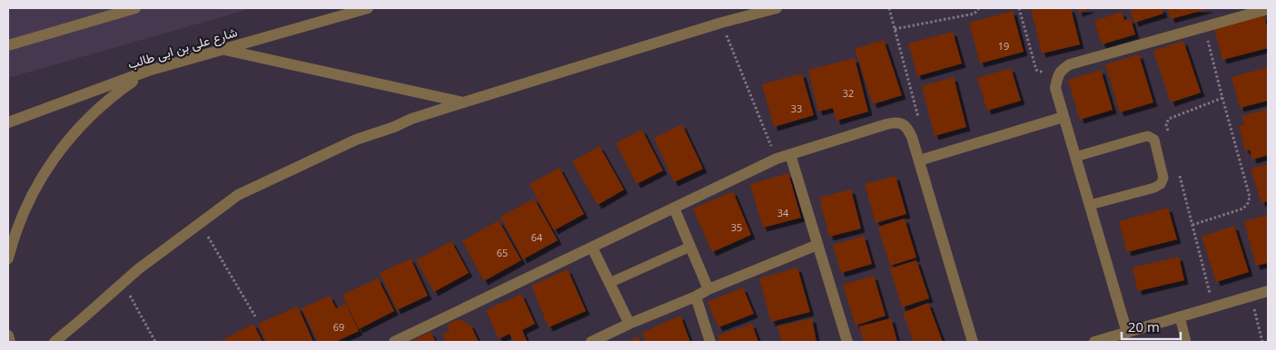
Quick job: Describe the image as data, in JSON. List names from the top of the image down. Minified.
{"streets":{"street":["شارع على بن ابى طالب"]},"house_numbers":["19","32","33","34","35","64","65","69"],"scale_bar":"20 m"}
